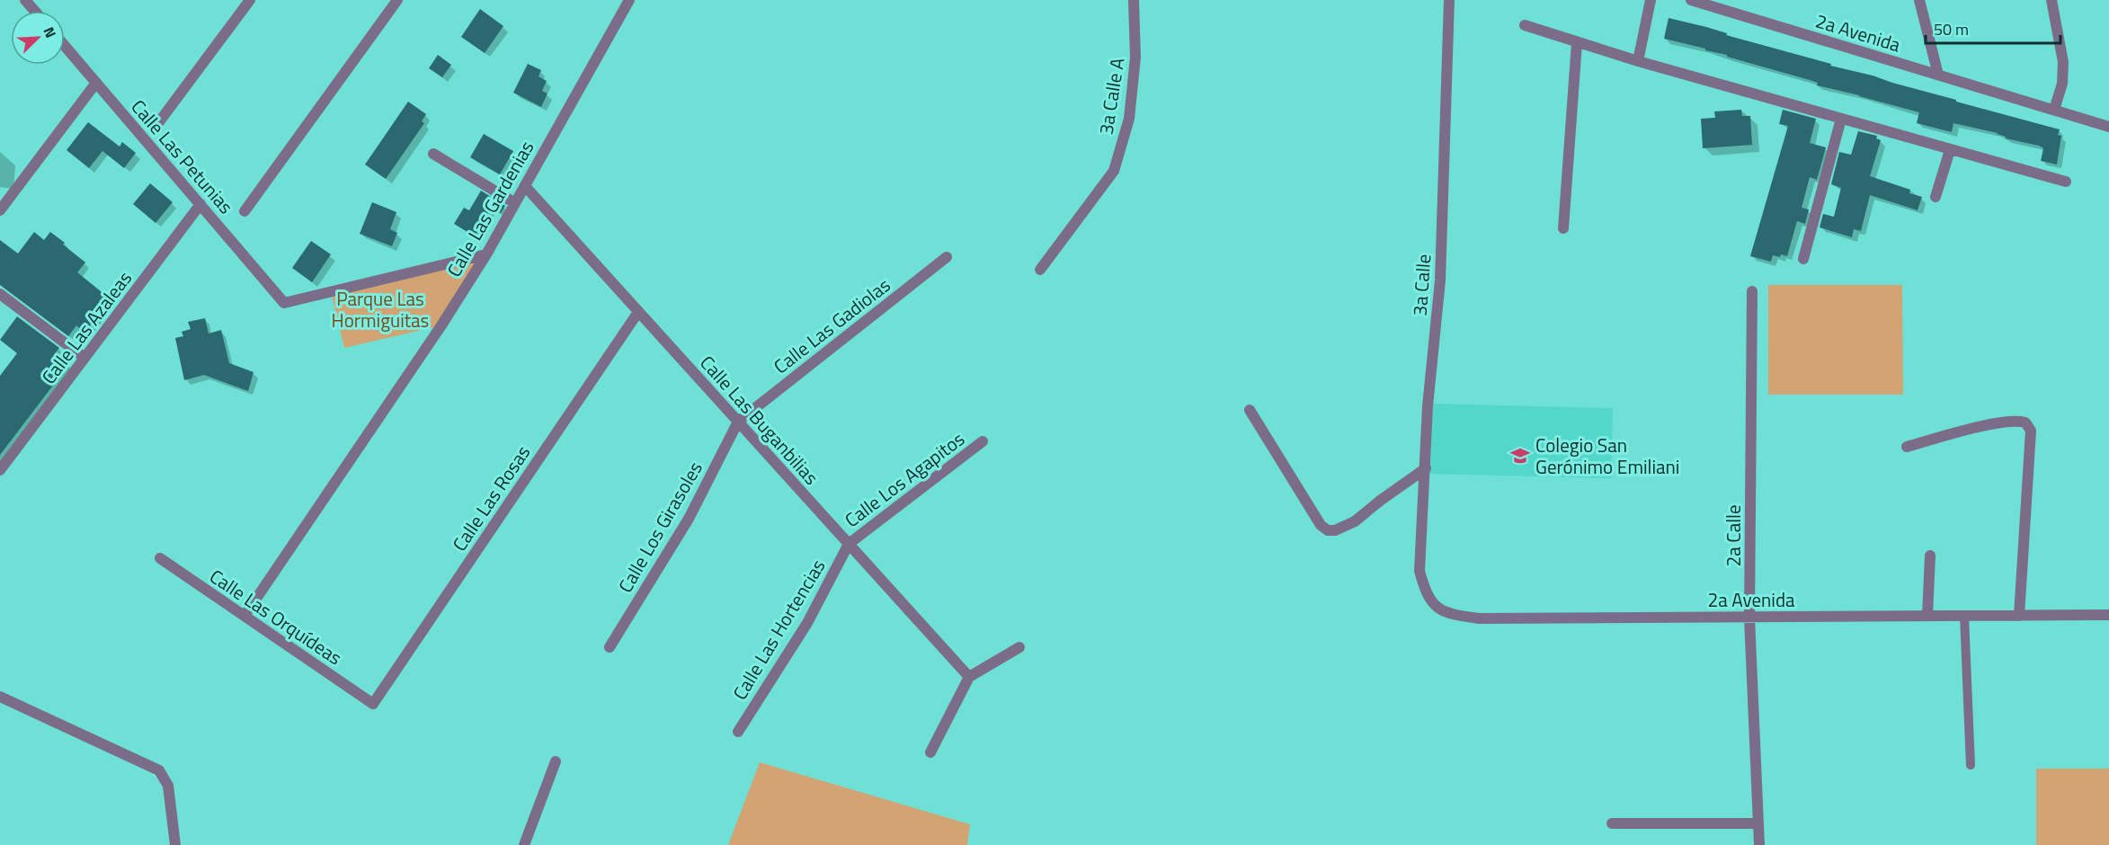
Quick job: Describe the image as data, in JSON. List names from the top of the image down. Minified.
{"streets":{"street":["2a Avenida","3a Calle A","Calle Las Petunias","Calle Las Gardenias","3a Calle","Calle Las Gadiolas","Calle Las Azaleas","Calle Las Buganbilias","Calle Los Agapitos","Calle Las Rosas","Calle Los Girasoles","2a Calle","Calle Las Orquídeas","Calle Las Hortencias"]},"crossings":[["2a Avenida","3a Calle"],["2a Avenida","2a Calle"],["Calle Las Petunias","Calle Las Gardenias"],["Calle Las Petunias","Calle Las Azaleas"],["Calle Las Gardenias","Calle Las Buganbilias"],["Calle Las Gardenias","Calle Las Orquídeas"],["Calle Las Gadiolas","Calle Las Buganbilias"],["Calle Las Gadiolas","Calle Los Girasoles"],["Calle Las Buganbilias","Calle Los Agapitos"],["Calle Las Buganbilias","Calle Las Rosas"],["Calle Las Buganbilias","Calle Los Girasoles"],["Calle Las Buganbilias","Calle Las Hortencias"],["Calle Los Agapitos","Calle Las Hortencias"],["Calle Las Rosas","Calle Las Orquídeas"]],"parks":["Parque Las Hormiguitas"],"places":{"school or university":["Colegio San Gerónimo Emiliani"]},"scale_bar":"50 m","north":"top right"}
